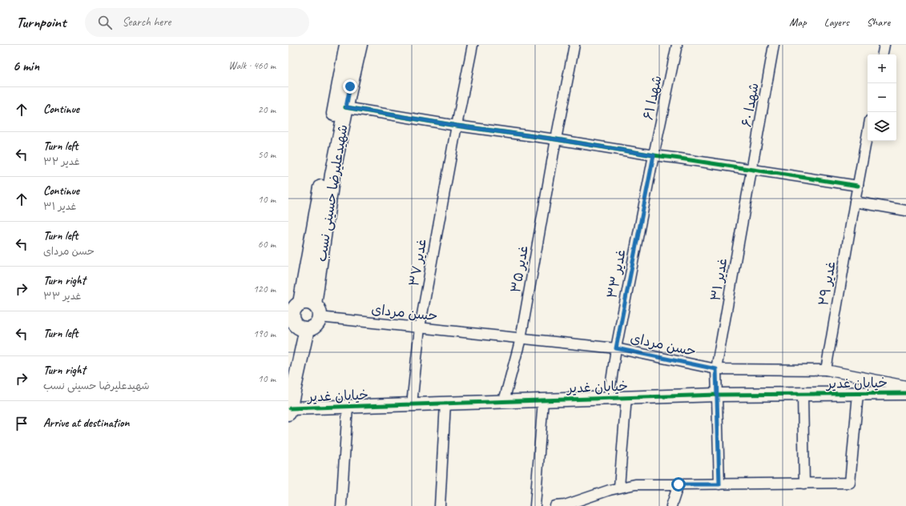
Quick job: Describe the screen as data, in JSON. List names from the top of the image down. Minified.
{"streets":{"main road":["شهیدعلیرضا حسینی نسب"],"street":["شهدا ۶۱","شهدا ۶۰","غدیر ۳۷","غدیر ۳۵","غدیر ۳۳","غدیر ۳۱","غدیر ۲۹","حسن مردای","خیابان غدیر"]},"crossings":[["شهدا ۶۱","غدیر ۳۳"],["شهدا ۶۰","غدیر ۳۱"],["شهیدعلیرضا حسینی نسب","حسن مردای"],["شهیدعلیرضا حسینی نسب","خیابان غدیر"],["غدیر ۳۷","حسن مردای"],["غدیر ۳۷","خیابان غدیر"],["غدیر ۳۵","حسن مردای"],["غدیر ۳۵","خیابان غدیر"],["غدیر ۳۳","حسن مردای"],["غدیر ۳۳","خیابان غدیر"],["غدیر ۳۱","حسن مردای"],["غدیر ۳۱","خیابان غدیر"],["غدیر ۲۹","حسن مردای"]],"page":{"header":"Turnpoint","search":"Search here","nav":["Map","Layers","Share"],"heading":["6 min","Walk · 460 m"],"map_buttons":["+","−"],"list":[["Continue","20 m"],["Turn left","غدیر ۳۲","50 m"],["Continue","غدیر ۳۱","10 m"],["Turn left","حسن مردای","60 m"],["Turn right","غدیر ۳۳","120 m"],["Turn left","190 m"],["Turn right","شهیدعلیرضا حسینی نسب","10 m"],"Arrive at destination"]}}
